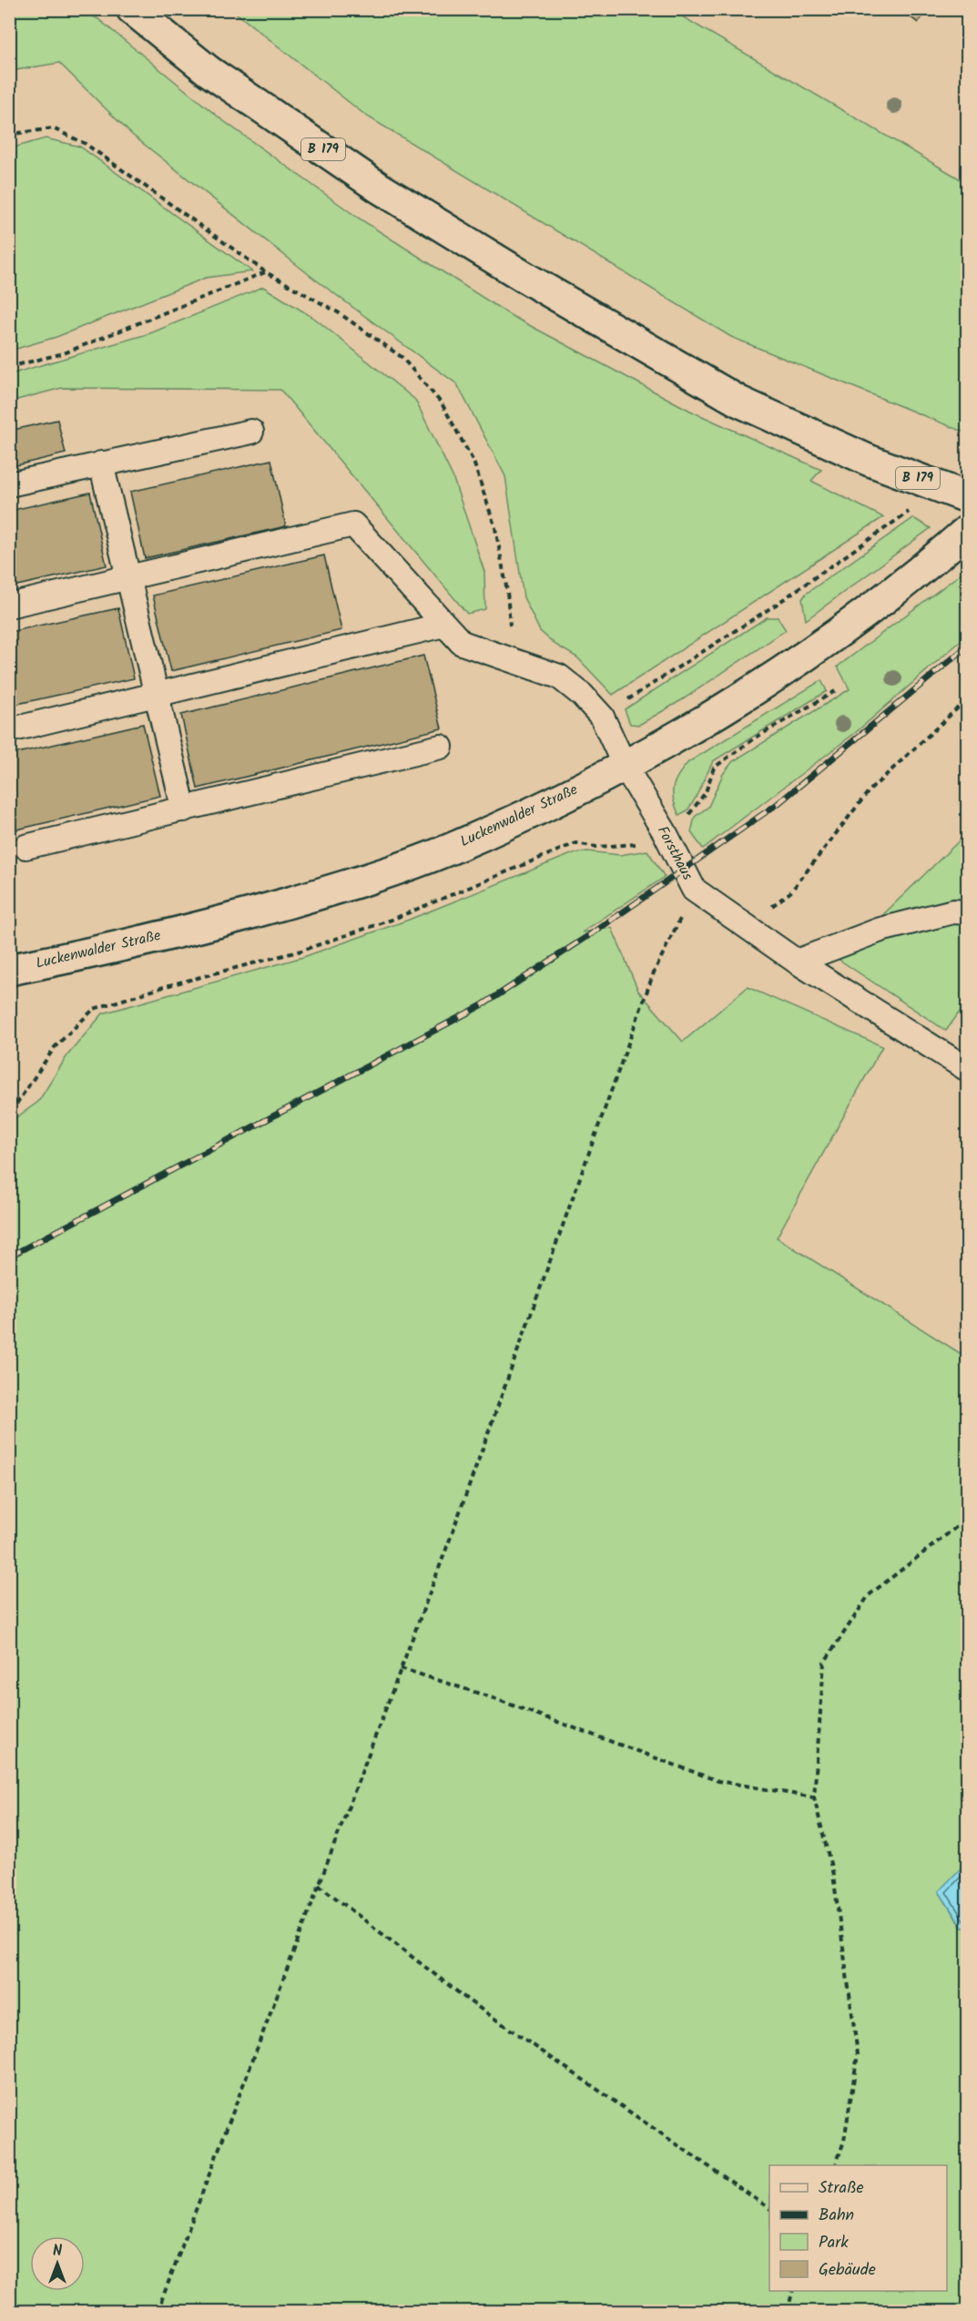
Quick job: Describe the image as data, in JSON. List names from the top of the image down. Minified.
{"streets":{"main road":["B 179","Luckenwalder Straße"],"lane":["Forsthaus"]},"crossings":[["Luckenwalder Straße","Forsthaus"]],"legend":["Straße","Bahn","Park","Gebäude"],"north":"top"}
